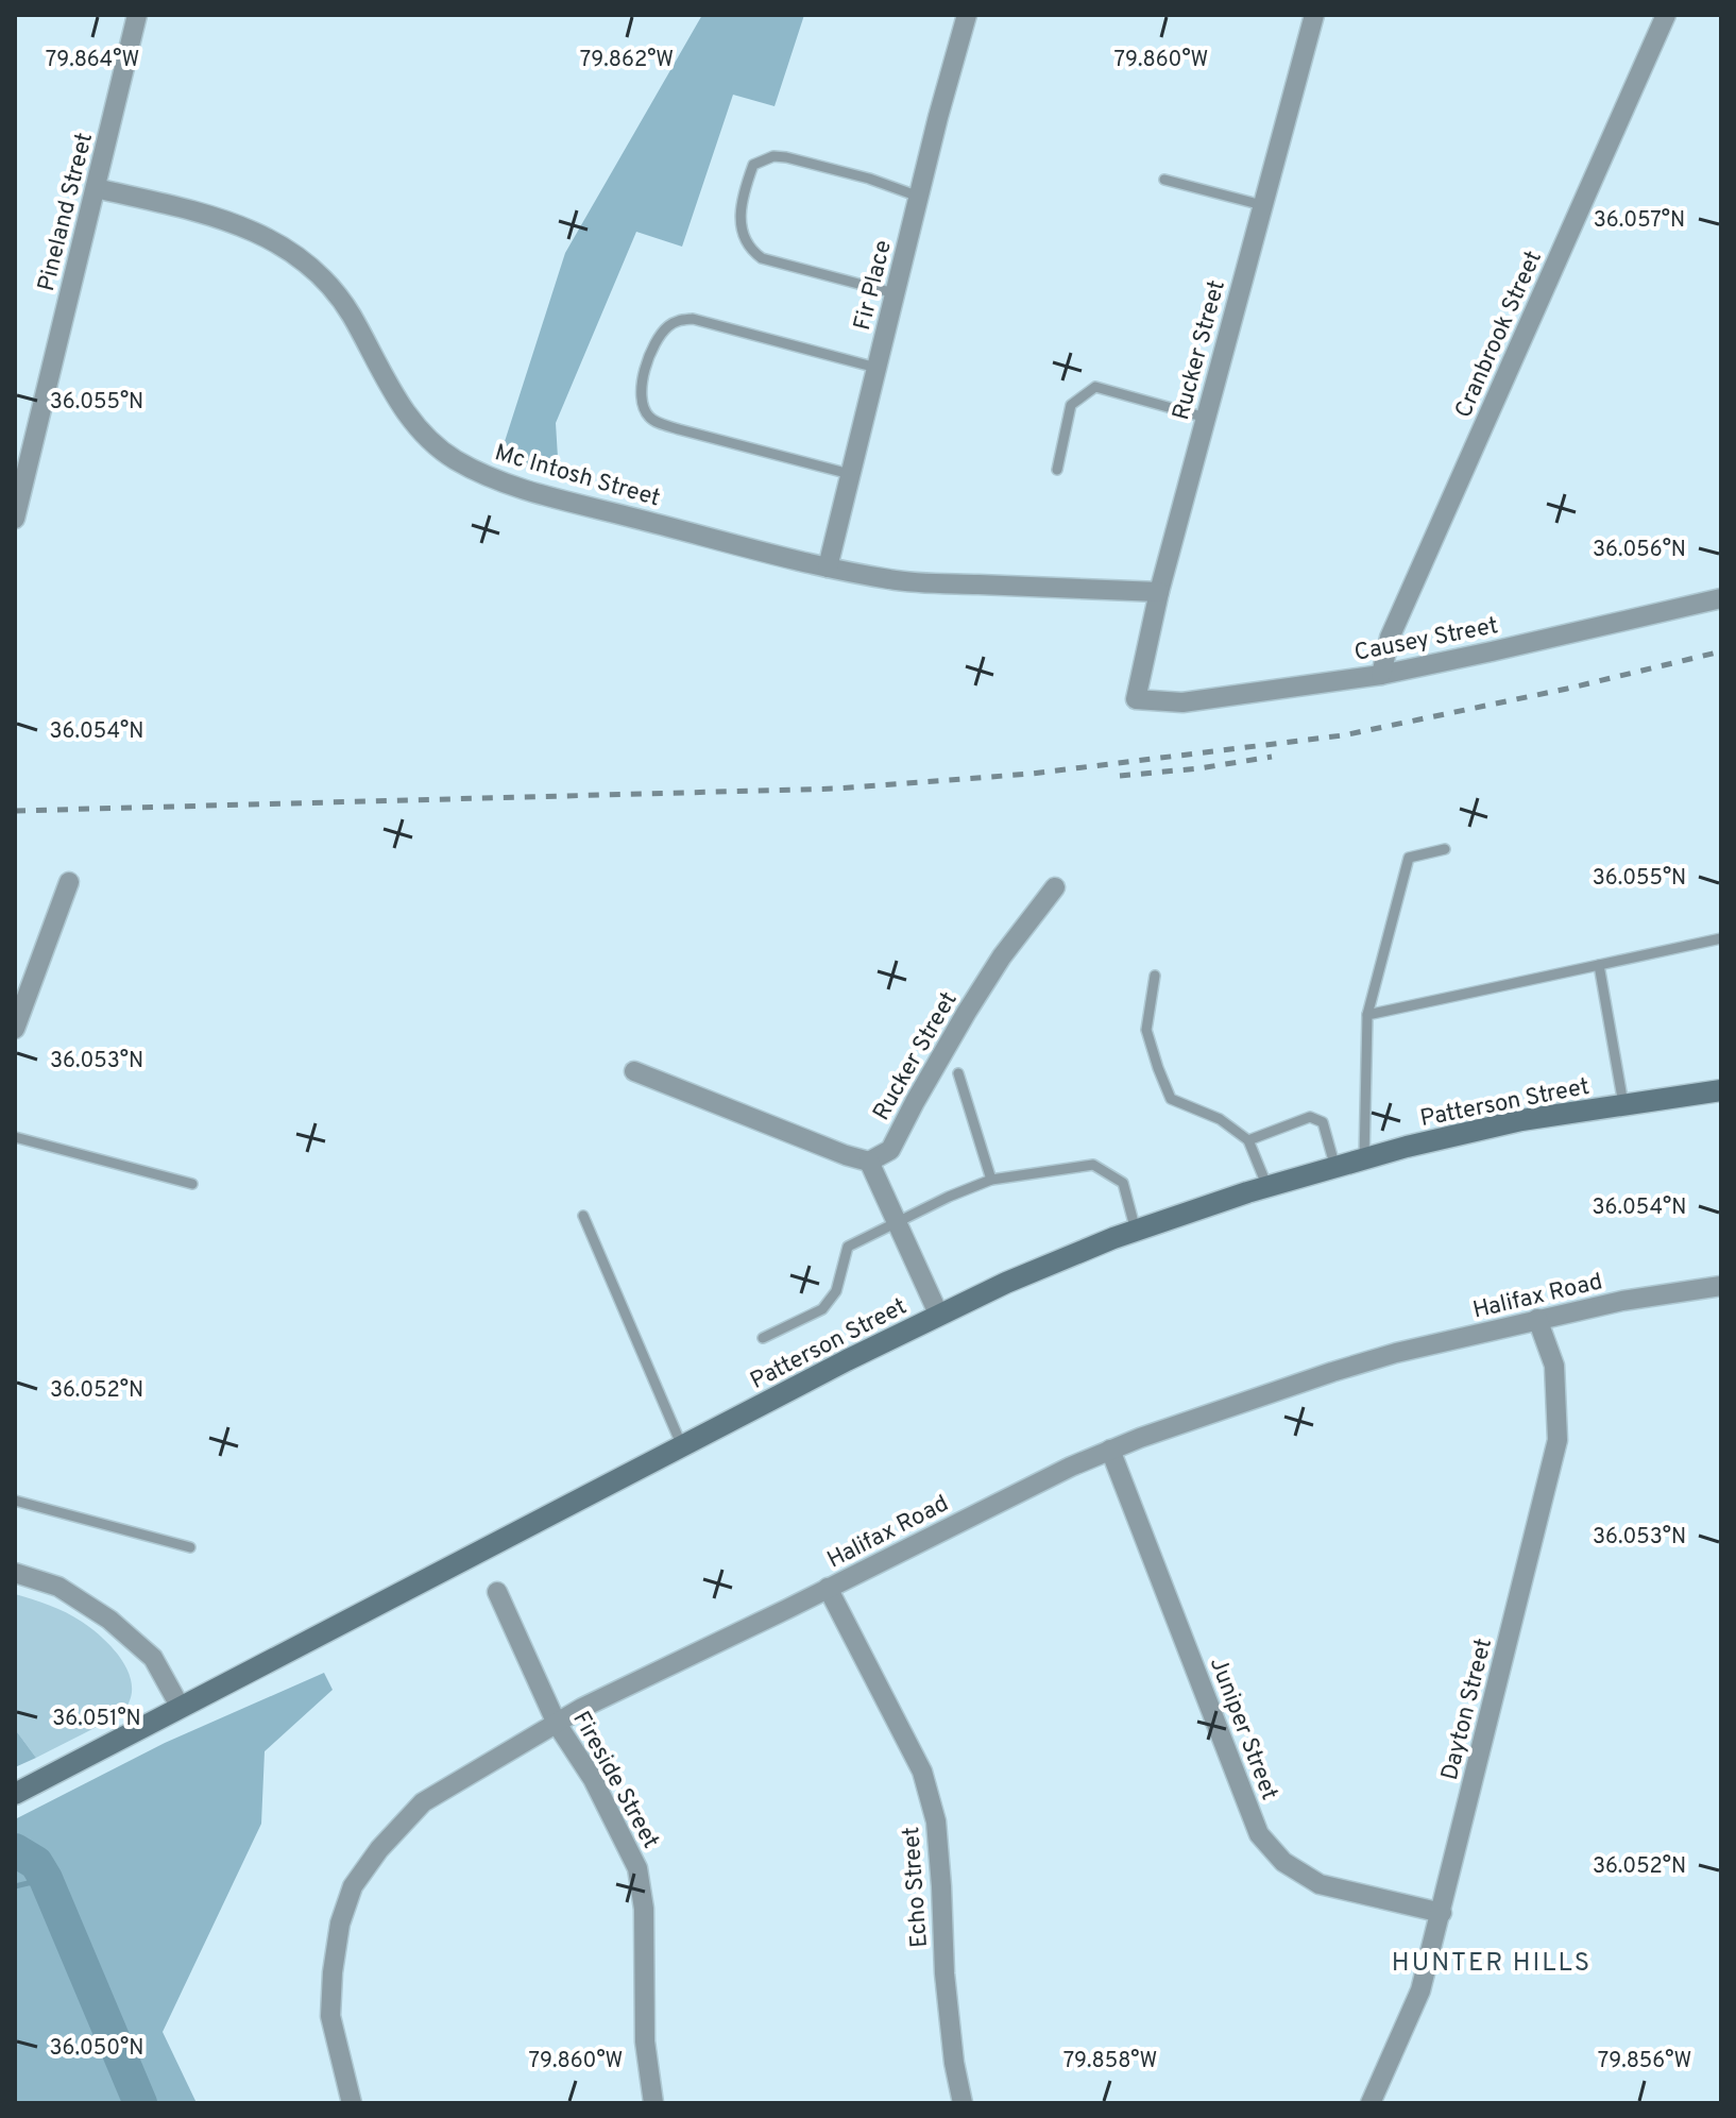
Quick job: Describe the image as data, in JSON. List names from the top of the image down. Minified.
{"streets":{"main road":["Patterson Street"],"street":["Pineland Street","Fir Place","Cranbrook Street","Rucker Street","Mc Intosh Street","Causey Street","Halifax Road","Dayton Street","Juniper Street","Fireside Street","Echo Street"]},"crossings":[["Pineland Street","Mc Intosh Street"],["Fir Place","Mc Intosh Street"],["Cranbrook Street","Causey Street"],["Rucker Street","Mc Intosh Street"],["Rucker Street","Causey Street"],["Halifax Road","Dayton Street"],["Halifax Road","Juniper Street"],["Halifax Road","Fireside Street"],["Halifax Road","Echo Street"],["Dayton Street","Juniper Street"]],"districts":["HUNTER HILLS"],"coordinates":["79.864°W","79.862°W","79.860°W","36.057°N","36.055°N","36.056°N","36.054°N","36.053°N","36.052°N","36.051°N","36.050°N","79.858°W","79.856°W"]}
